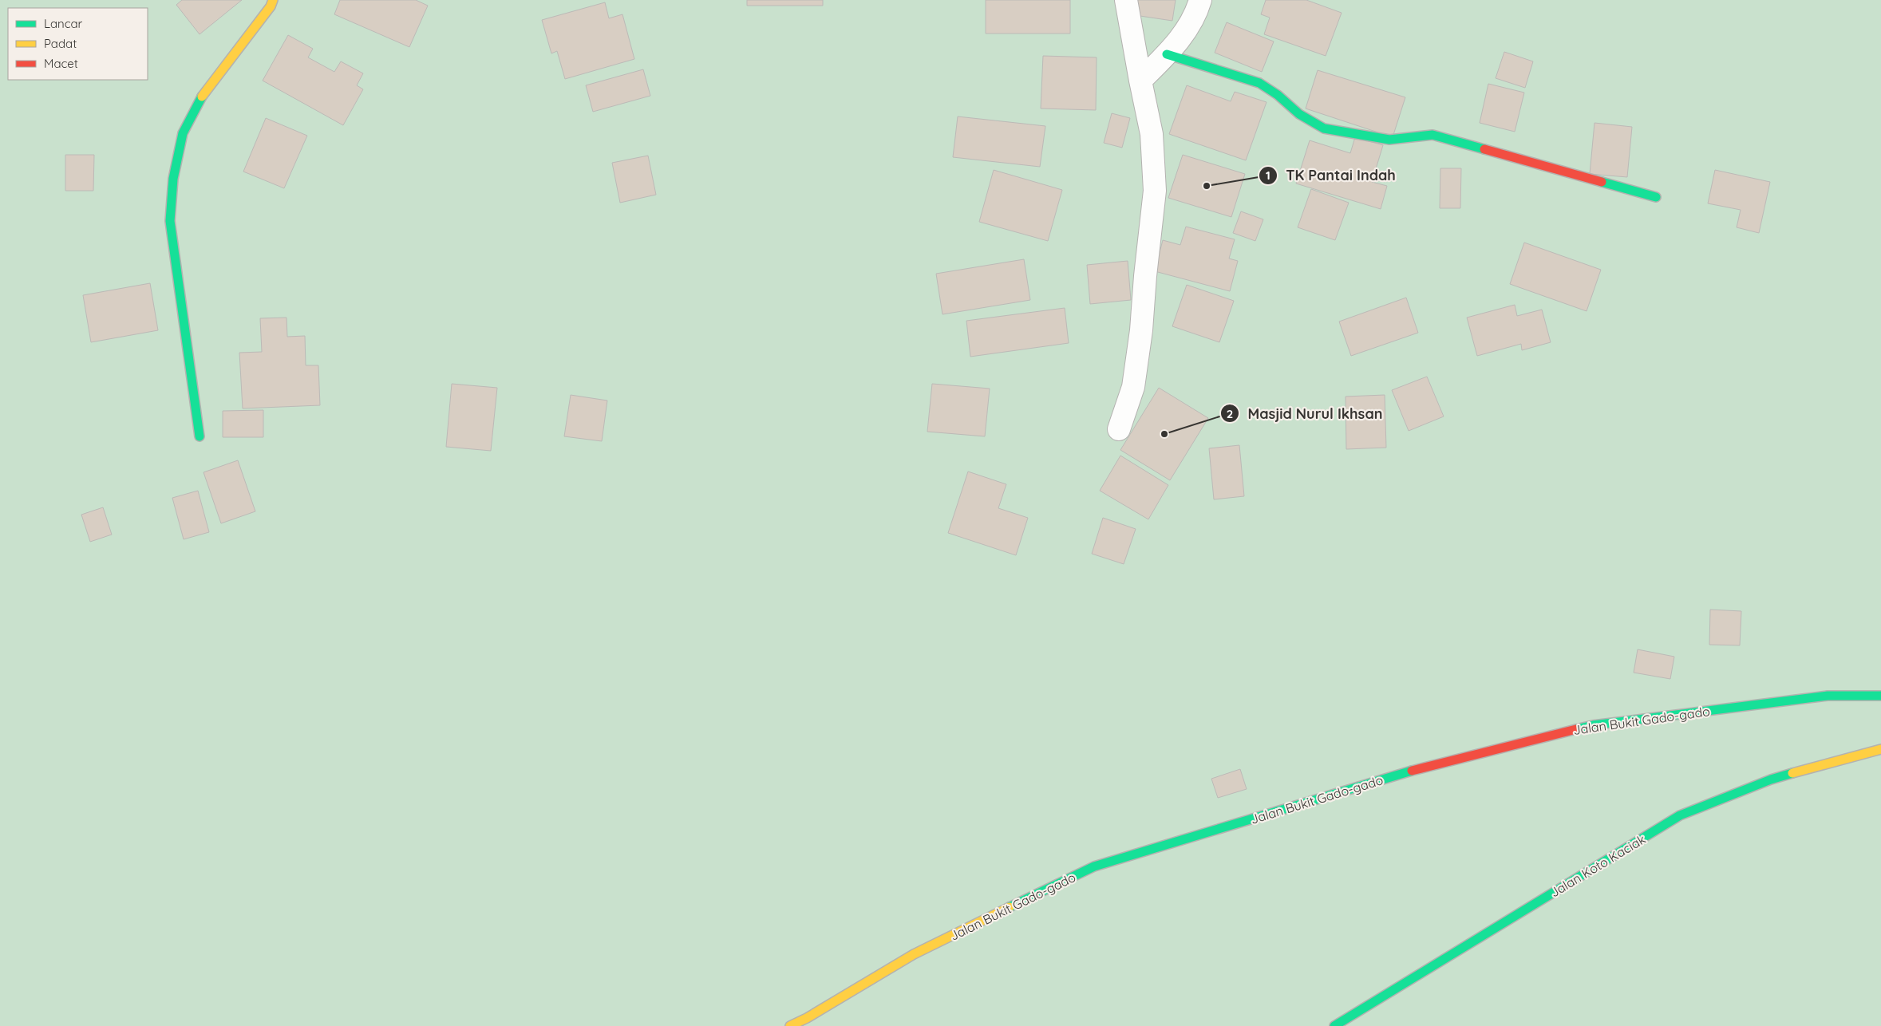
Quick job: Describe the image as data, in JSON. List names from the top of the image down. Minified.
{"streets":{"street":["Jalan Bukit Gado-gado","Jalan Koto Kaciak"]},"places":["TK Pantai Indah","Masjid Nurul Ikhsan"],"legend":["Lancar","Padat","Macet"]}
